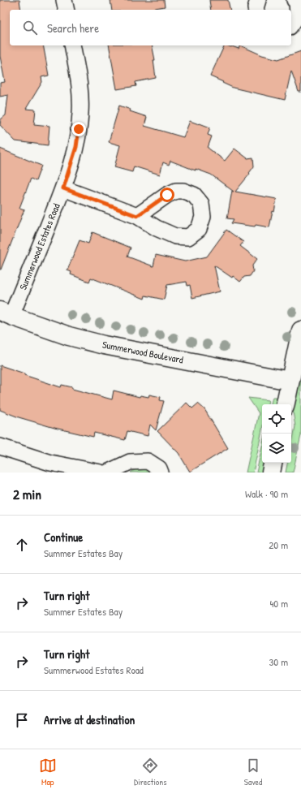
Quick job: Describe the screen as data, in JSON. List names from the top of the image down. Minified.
{"streets":{"street":["Summerwood Estates Road","Summerwood Boulevard"]},"crossings":[["Summerwood Estates Road","Summerwood Boulevard"]],"page":{"search":"Search here","heading":["2 min","Walk · 90 m"],"list":[["Continue","Summer Estates Bay","20 m"],["Turn right","Summer Estates Bay","40 m"],["Turn right","Summerwood Estates Road","30 m"],"Arrive at destination"],"nav":["Map","Directions","Saved"]}}
